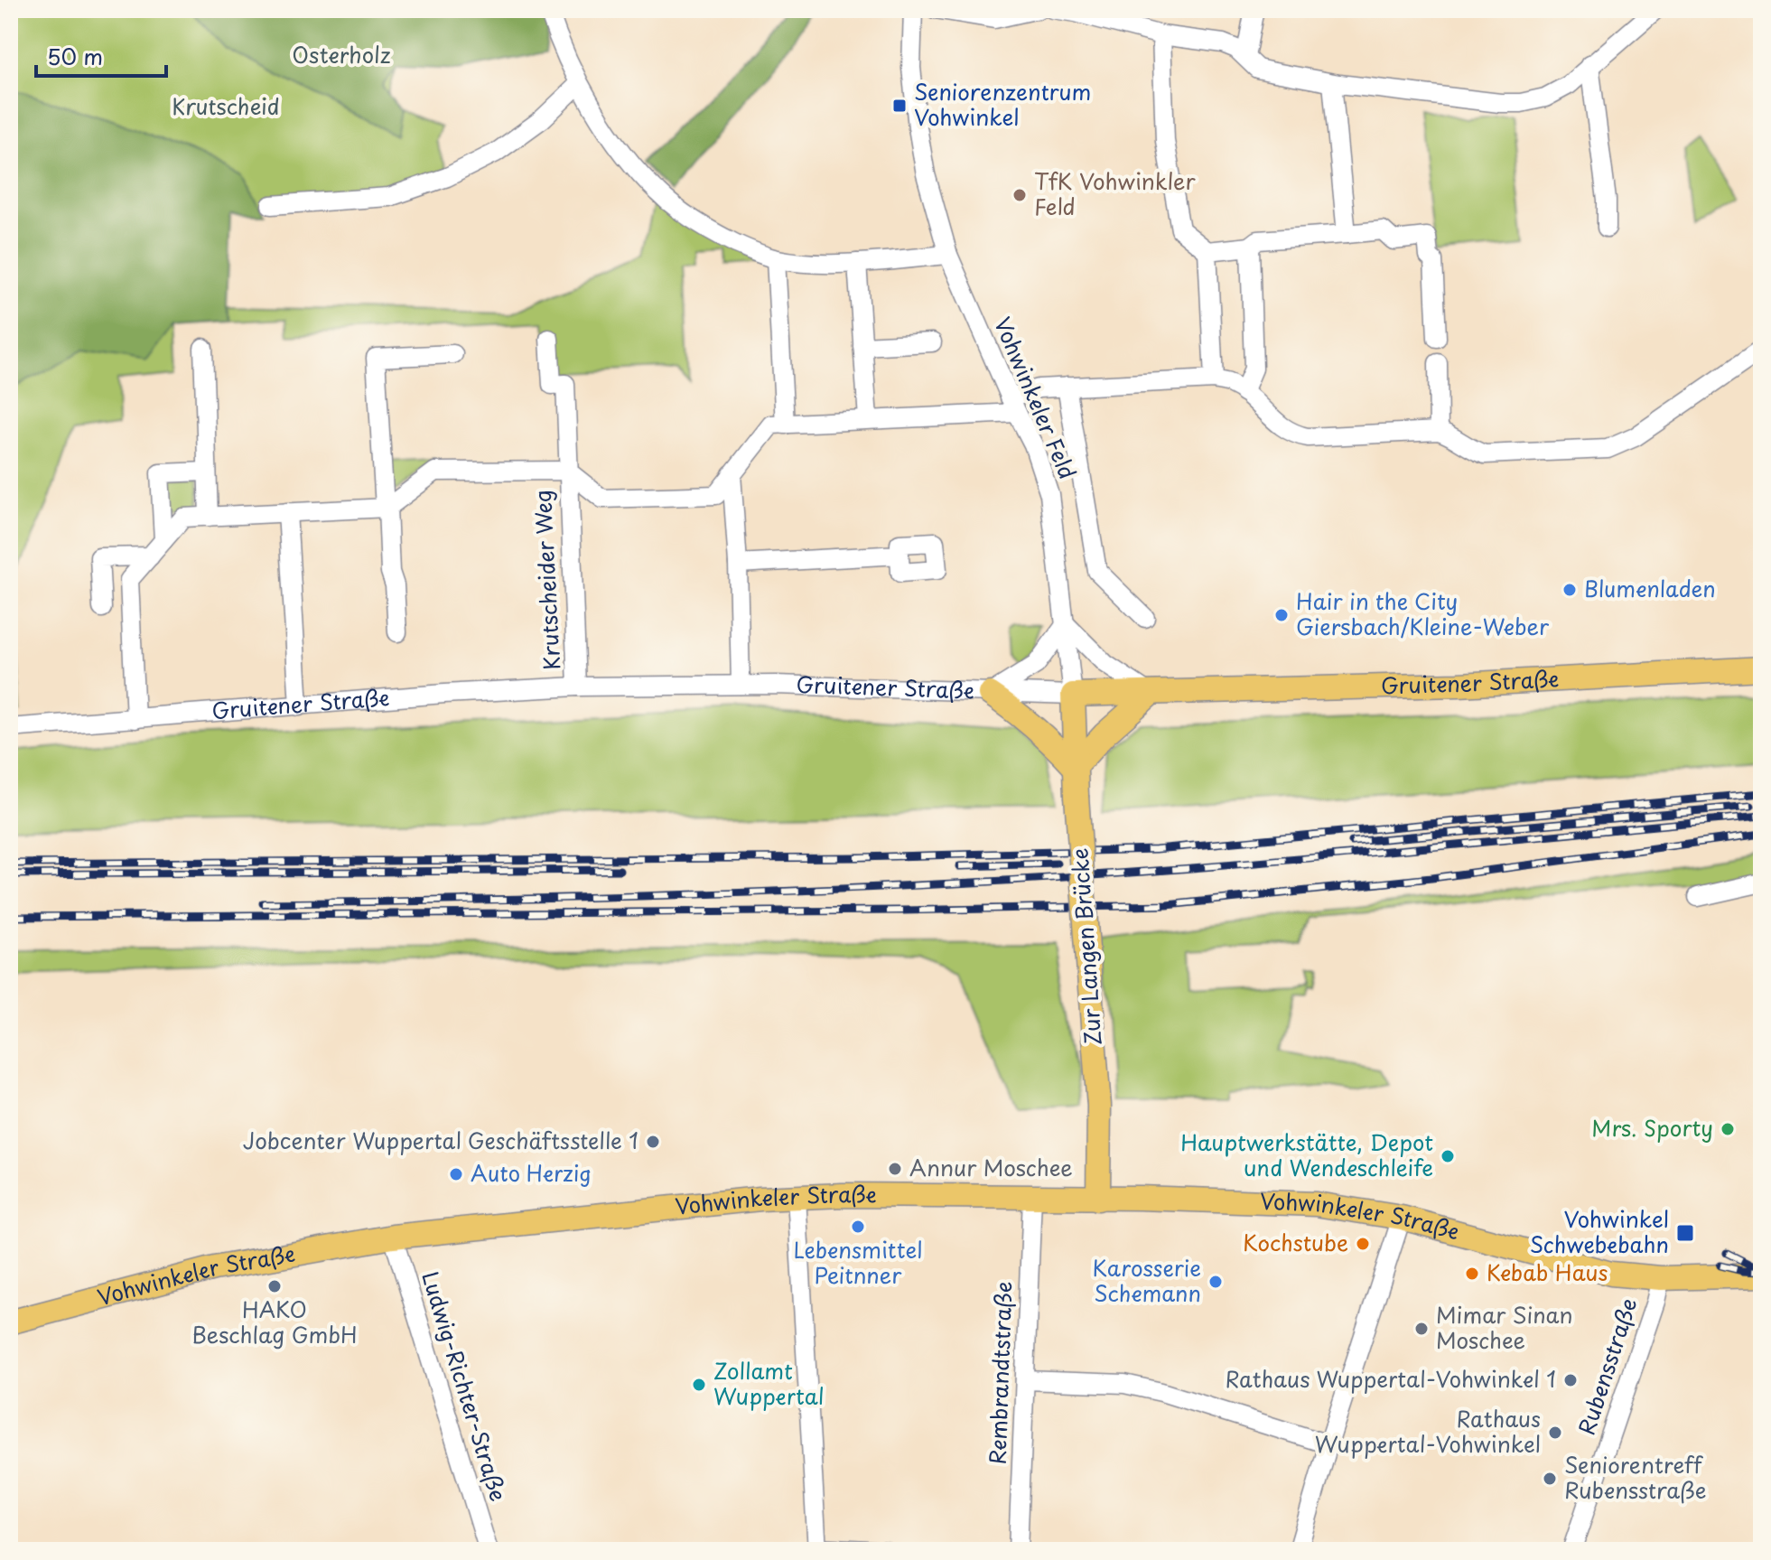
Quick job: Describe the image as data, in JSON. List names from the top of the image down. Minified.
{"streets":{"main road":["Gruitener Straße","Zur Langen Brücke","Vohwinkeler Straße"],"street":["Vohwinkeler Feld","Krutscheider Weg","Rubensstraße","Rembrandtstraße","Ludwig-Richter-Straße"]},"crossings":[["Vohwinkeler Feld","Krutscheider Weg"],["Vohwinkeler Feld","Gruitener Straße"],["Vohwinkeler Feld","Zur Langen Brücke"],["Krutscheider Weg","Gruitener Straße"],["Gruitener Straße","Zur Langen Brücke"],["Zur Langen Brücke","Vohwinkeler Straße"],["Vohwinkeler Straße","Rubensstraße"],["Vohwinkeler Straße","Rembrandtstraße"],["Vohwinkeler Straße","Ludwig-Richter-Straße"]],"parks":["Osterholz","Krutscheid"],"places":{"transit":["Seniorenzentrum Vohwinkel","Vohwinkel Schwebebahn"],"other":["TfK Vohwinkler Feld","Blumenladen","Hair in the City Giersbach/Kleine-Weber","Mrs. Sporty","Jobcenter Wuppertal Geschäftsstelle 1","Hauptwerkstätte, Depot und Wendeschleife","Annur Moschee","Auto Herzig","Lebensmittel Peitnner","Kochstube","Kebab Haus","Karosserie Schemann","HAKO Beschlag GmbH","Mimar Sinan Moschee","Rathaus Wuppertal-Vohwinkel 1","Zollamt Wuppertal","Rathaus Wuppertal-Vohwinkel","Seniorentreff Rubensstraße"]},"scale_bar":"50 m"}
